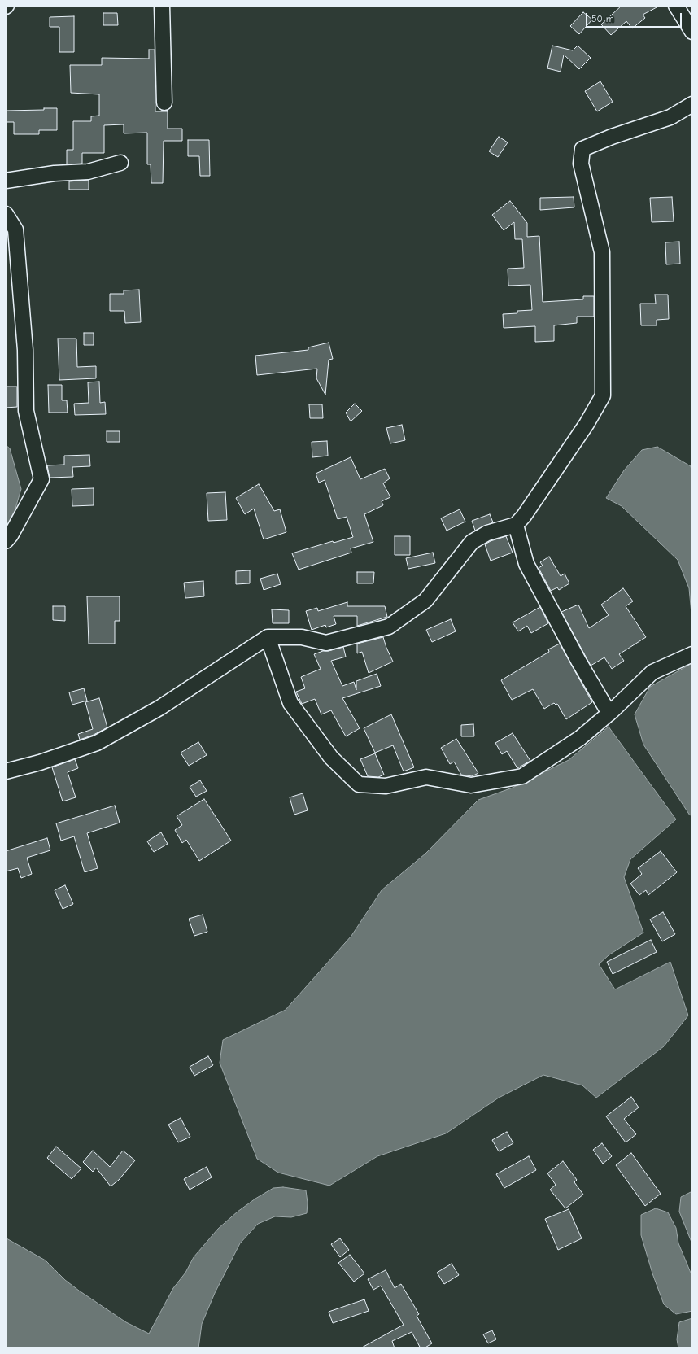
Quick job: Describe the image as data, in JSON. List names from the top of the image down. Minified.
{"scale_bar":"50 m"}
